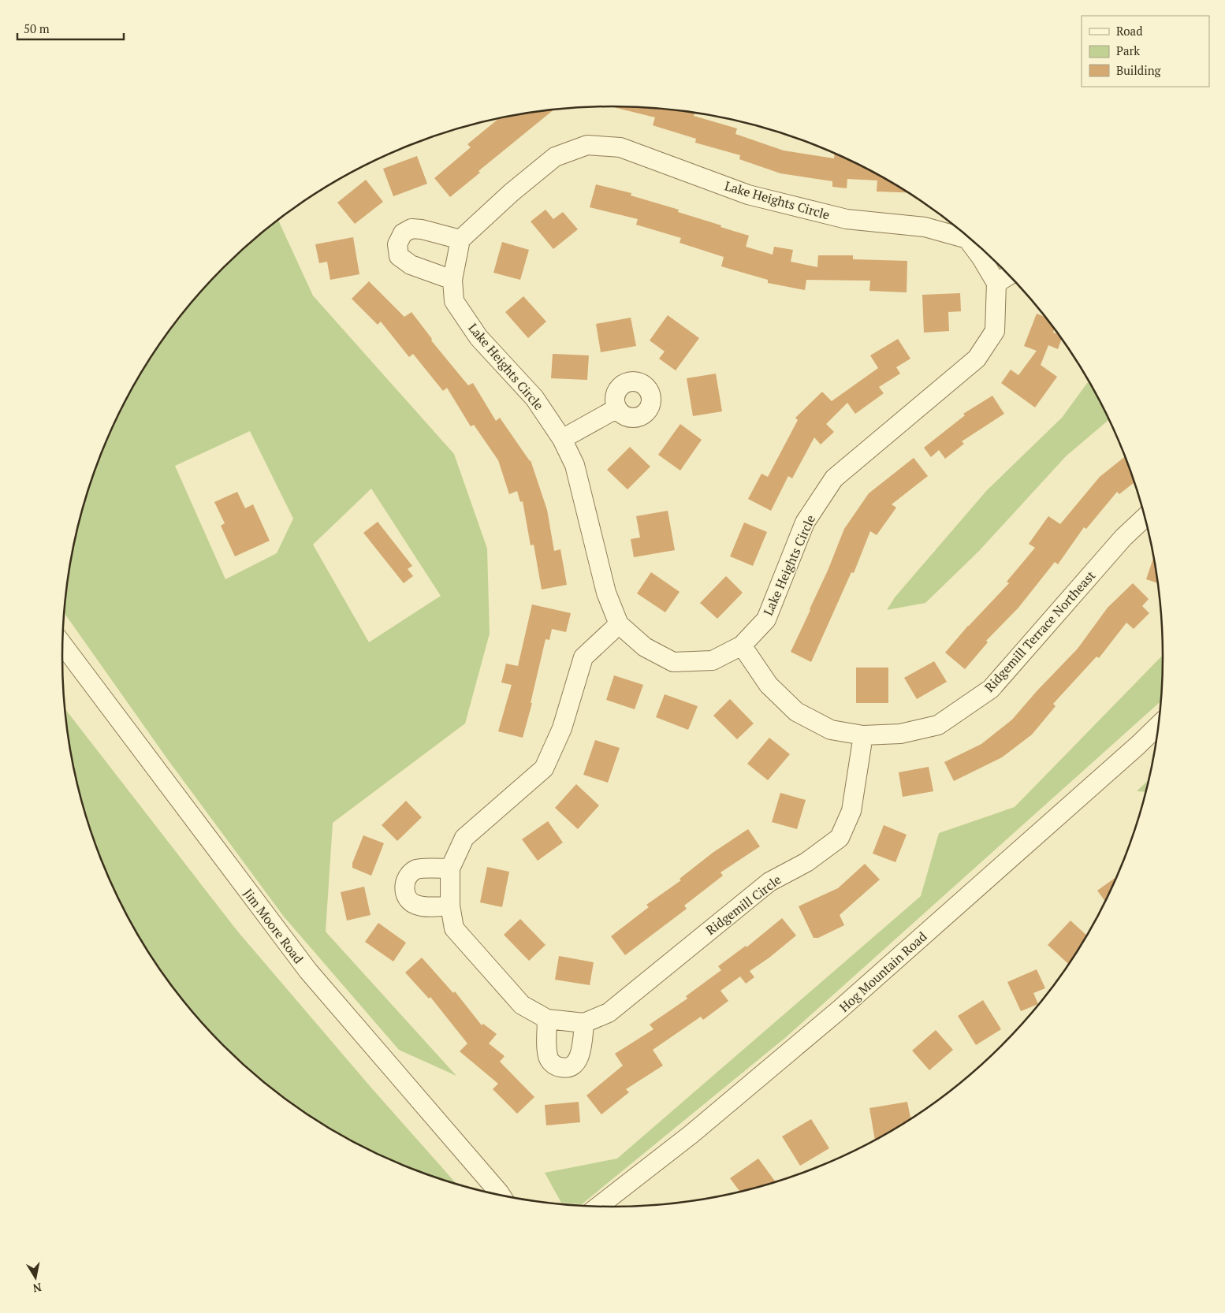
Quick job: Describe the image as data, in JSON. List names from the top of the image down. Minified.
{"streets":{"street":["Lake Heights Circle","Ridgemill Terrace Northeast","Ridgemill Circle","Jim Moore Road","Hog Mountain Road"]},"crossings":[["Lake Heights Circle","Ridgemill Terrace Northeast"],["Lake Heights Circle","Ridgemill Circle"],["Ridgemill Terrace Northeast","Ridgemill Circle"]],"legend":["Road","Park","Building"],"scale_bar":"50 m","north":"bottom"}
